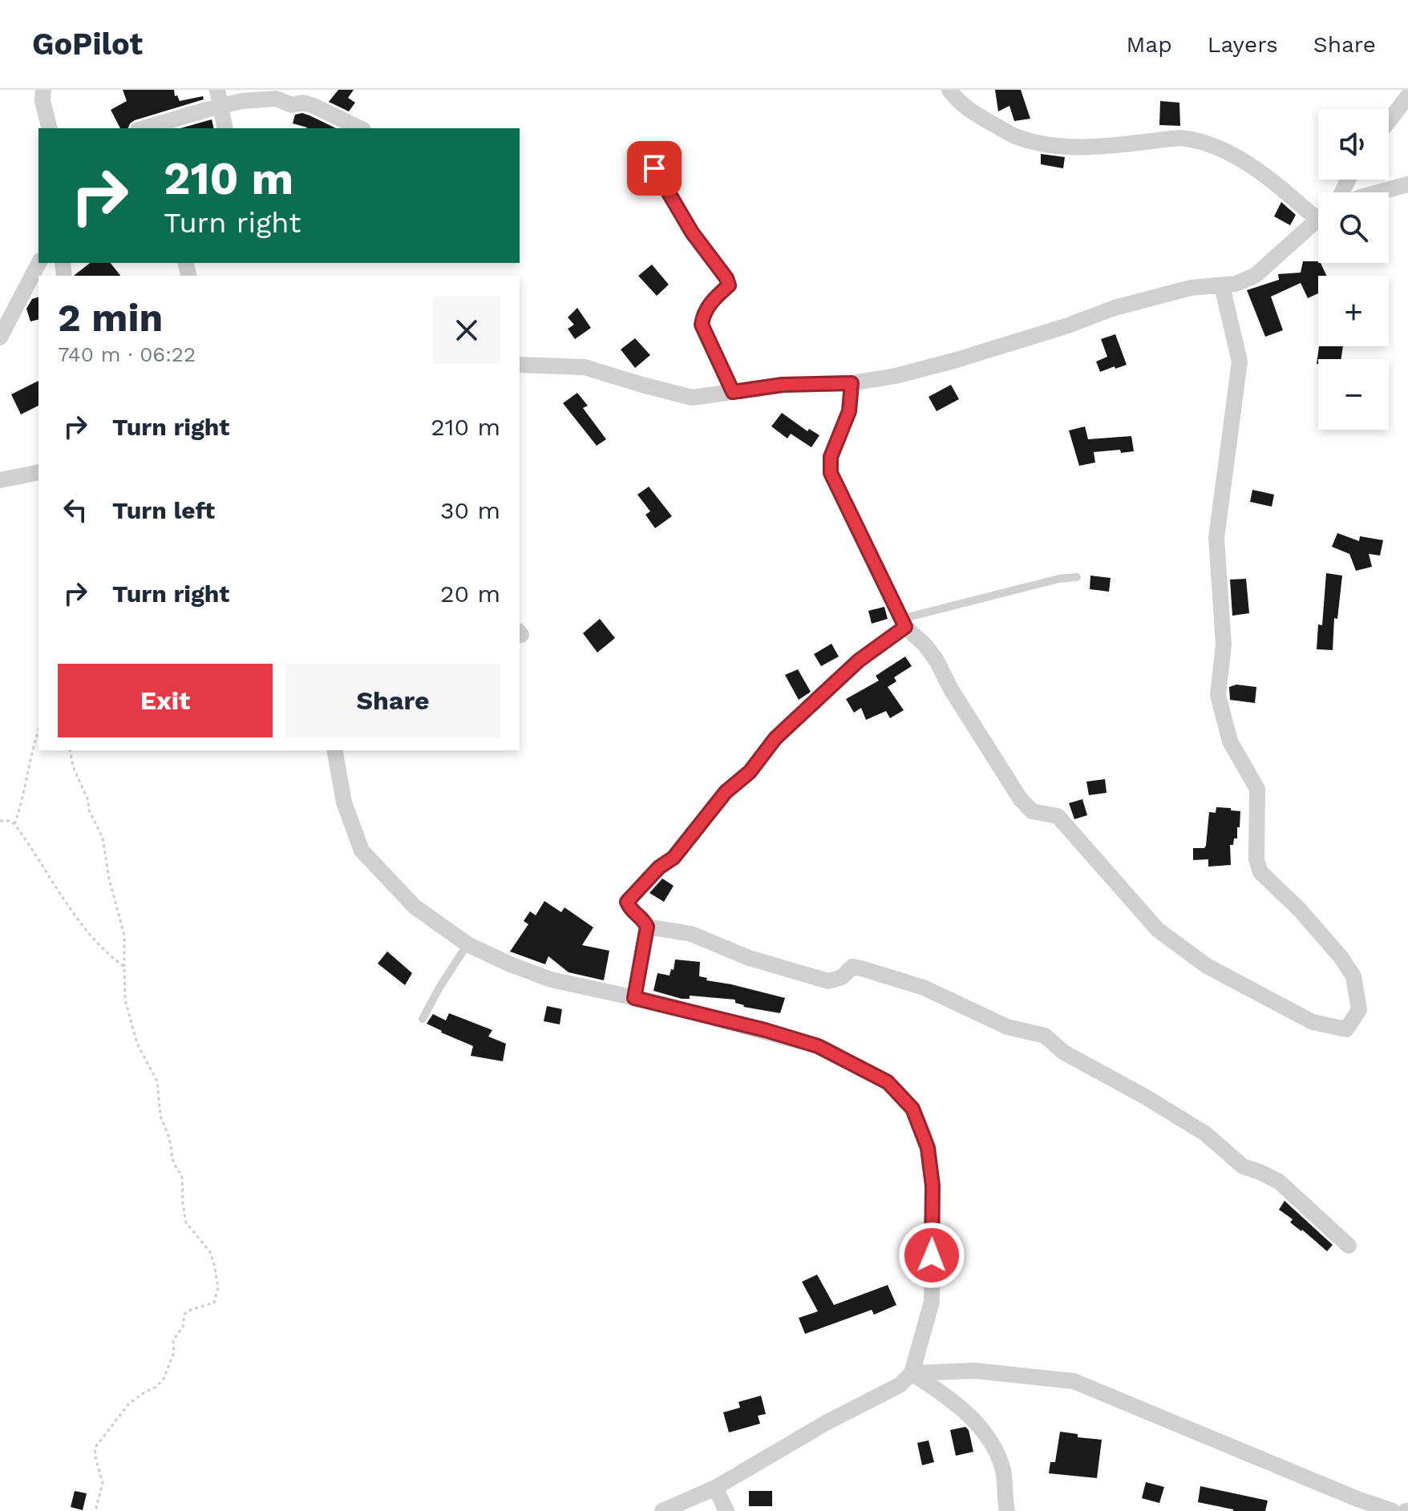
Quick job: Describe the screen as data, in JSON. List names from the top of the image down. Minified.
{"page":{"header":"GoPilot","nav":["Map","Layers","Share"],"map_buttons":["+","−"],"turn":["210 m","Turn right"],"heading":["2 min","740 m · 06:22"],"list":[{"name":"Turn right","value":"210 m"},{"name":"Turn left","value":"30 m"},{"name":"Turn right","value":"20 m"}],"buttons":["Exit","Share"]}}
